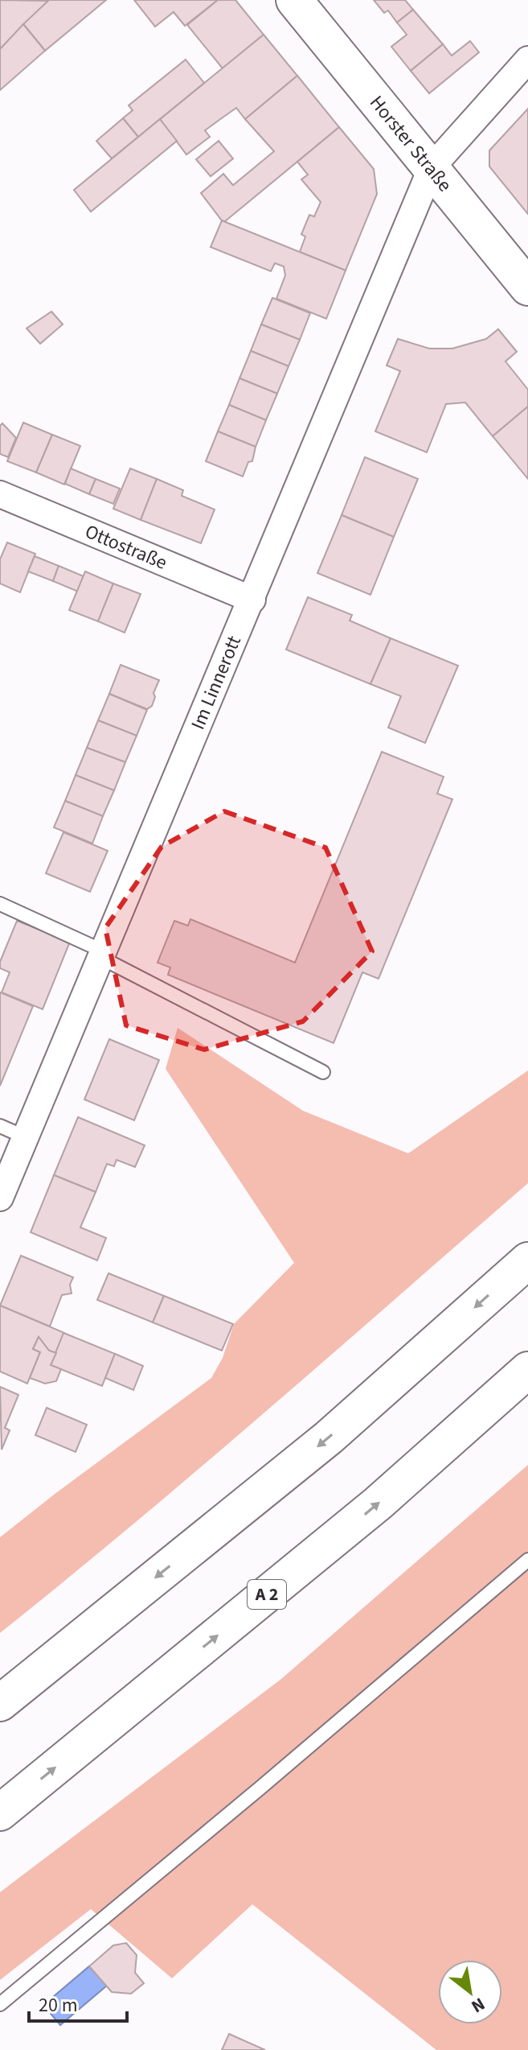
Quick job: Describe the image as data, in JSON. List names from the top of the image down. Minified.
{"streets":{"main road":["Horster Straße","A 2"],"street":["Ottostraße","Im Linnerott"]},"crossings":[["Horster Straße","Im Linnerott"],["Ottostraße","Im Linnerott"]],"scale_bar":"20 m","north":"bottom right"}
